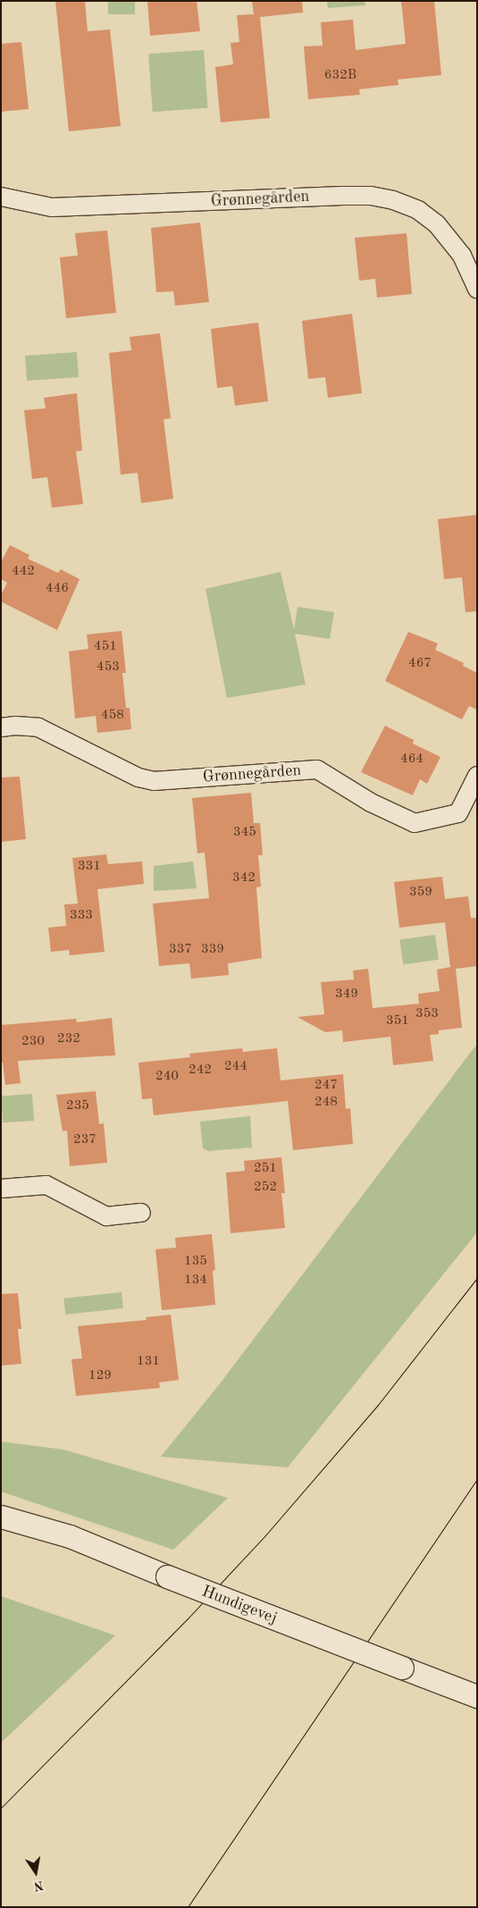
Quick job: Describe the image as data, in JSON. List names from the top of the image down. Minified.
{"streets":{"street":["Grønnegården","Hundigevej"]},"house_numbers":["632B","442","446","451","467","453","458","464","345","331","342","359","333","337","339","349","353","351","232","230","244","242","240","247","248","235","237","251","252","135","134","131","129"],"north":"bottom"}
